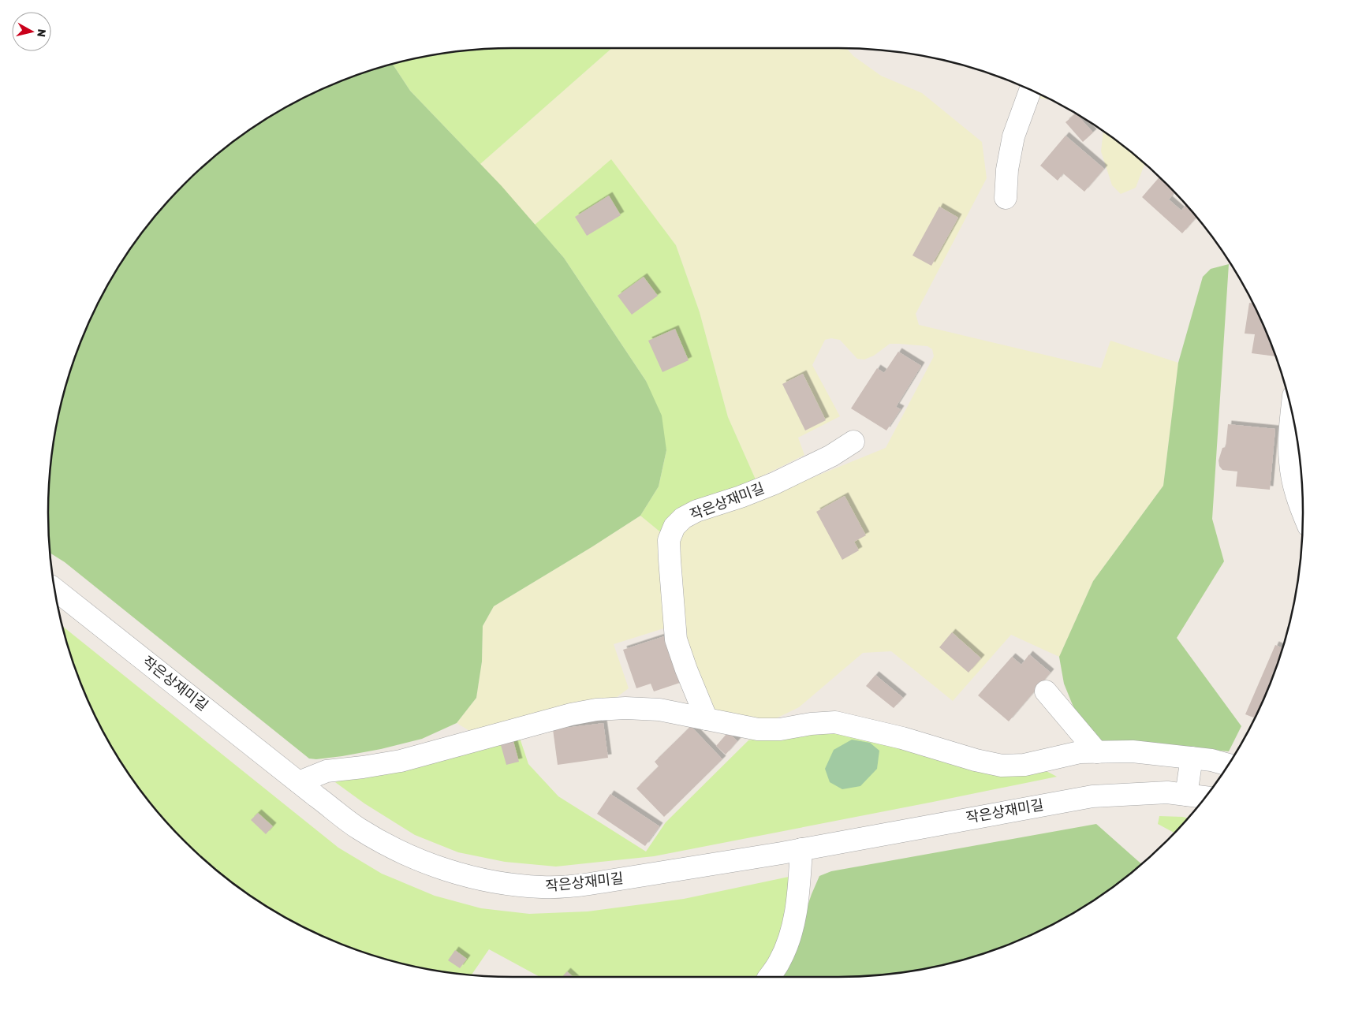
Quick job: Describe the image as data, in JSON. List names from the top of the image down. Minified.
{"streets":{"street":["작은상재미길"]},"north":"right"}
